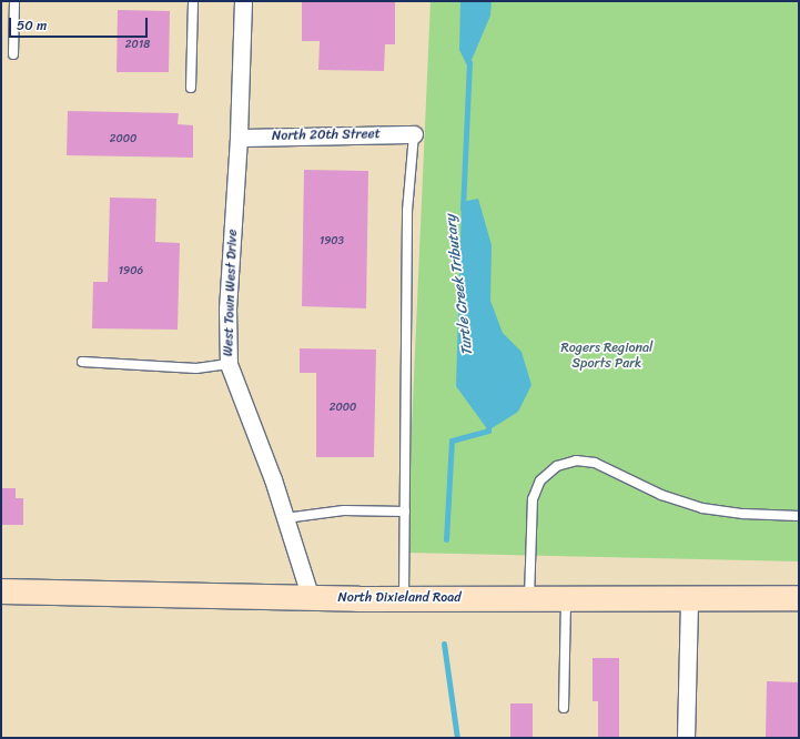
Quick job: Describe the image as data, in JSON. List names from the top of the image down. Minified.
{"streets":{"main road":["North Dixieland Road"],"street":["North 20th Street","West Town West Drive"]},"crossings":[["North 20th Street","West Town West Drive"],["West Town West Drive","North Dixieland Road"]],"water":["Turtle Creek Tributary"],"parks":["Rogers Regional Sports Park"],"house_numbers":["2018","2000","1903","1906","2000"],"scale_bar":"50 m"}
